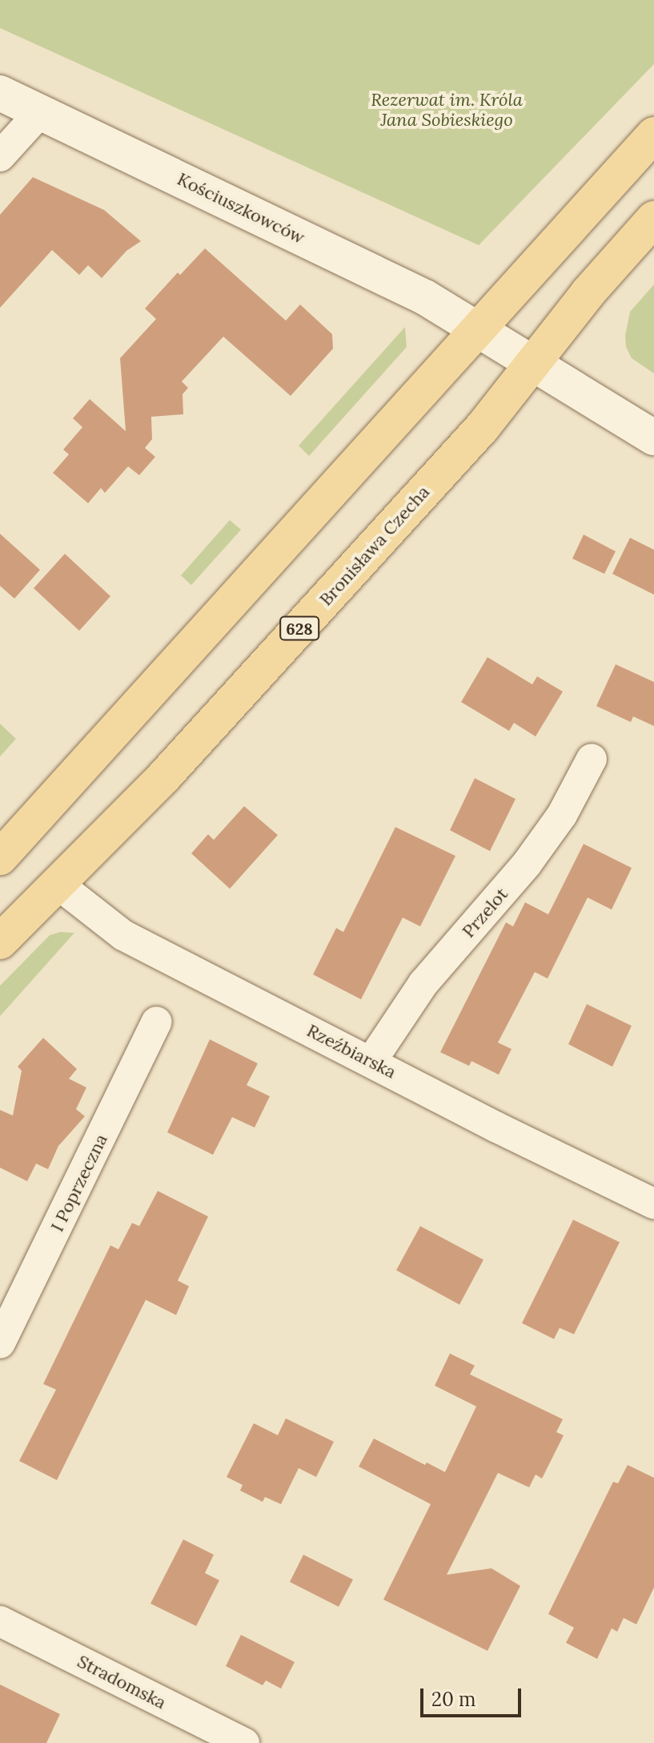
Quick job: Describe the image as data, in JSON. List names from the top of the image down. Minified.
{"streets":{"main road":["Bronisława Czecha","628"],"street":["Kościuszkowców","Przelot","Rzeźbiarska","I Poprzeczna","Stradomska"]},"crossings":[["Kościuszkowców","Bronisława Czecha"],["Bronisława Czecha","Rzeźbiarska"],["Przelot","Rzeźbiarska"]],"parks":["Rezerwat im. Króla Jana Sobieskiego"],"scale_bar":"20 m"}
